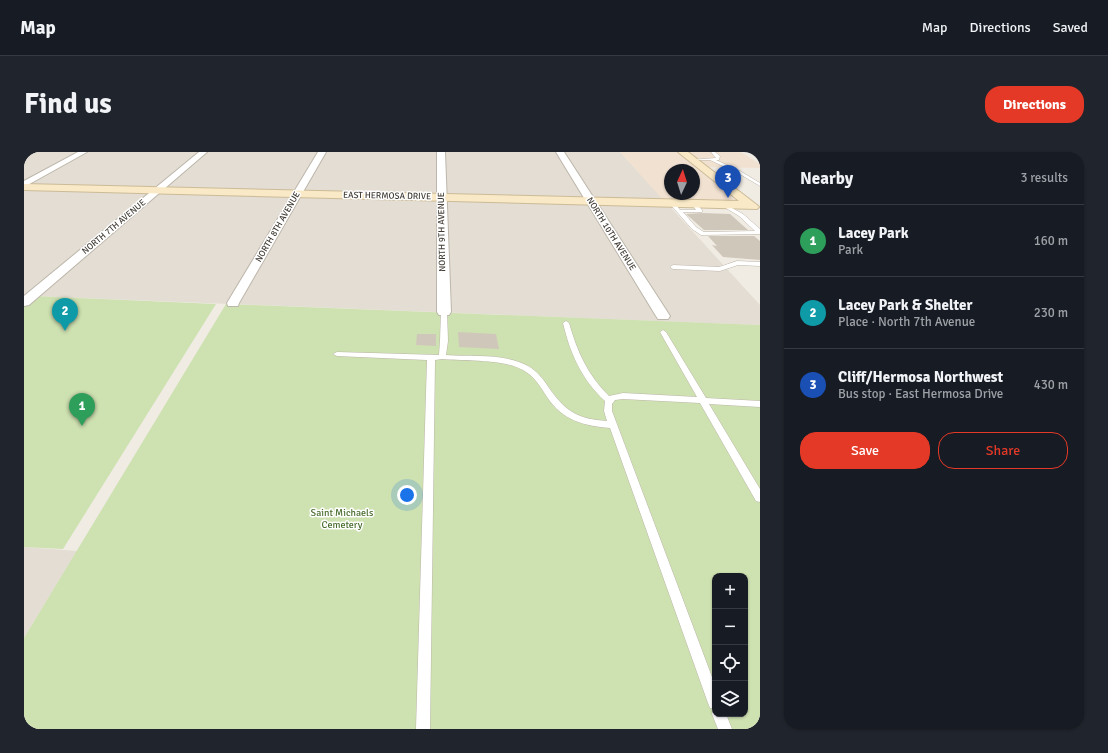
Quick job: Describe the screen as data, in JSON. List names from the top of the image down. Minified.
{"streets":{"street":["EAST HERMOSA DRIVE","NORTH 7TH AVENUE","NORTH 8TH AVENUE","NORTH 9TH AVENUE","NORTH 10TH AVENUE"]},"crossings":[["EAST HERMOSA DRIVE","NORTH 7TH AVENUE"],["EAST HERMOSA DRIVE","NORTH 8TH AVENUE"],["EAST HERMOSA DRIVE","NORTH 9TH AVENUE"],["EAST HERMOSA DRIVE","NORTH 10TH AVENUE"]],"parks":["Saint Michaels Cemetery"],"north":"top","page":{"header":"Map","nav":["Map","Directions","Saved"],"buttons":["Directions",["Save","Share"]],"title":"Find us","heading":["Nearby","3 results"],"pins":["3","2","1"],"list":[{"mark":"1","name":"Lacey Park","note":"Park","value":"160 m"},{"mark":"2","name":"Lacey Park & Shelter","note":"Place · North 7th Avenue","value":"230 m"},{"mark":"3","name":"Cliff/Hermosa Northwest","note":"Bus stop · East Hermosa Drive","value":"430 m"}],"map_buttons":["+","−"]}}
